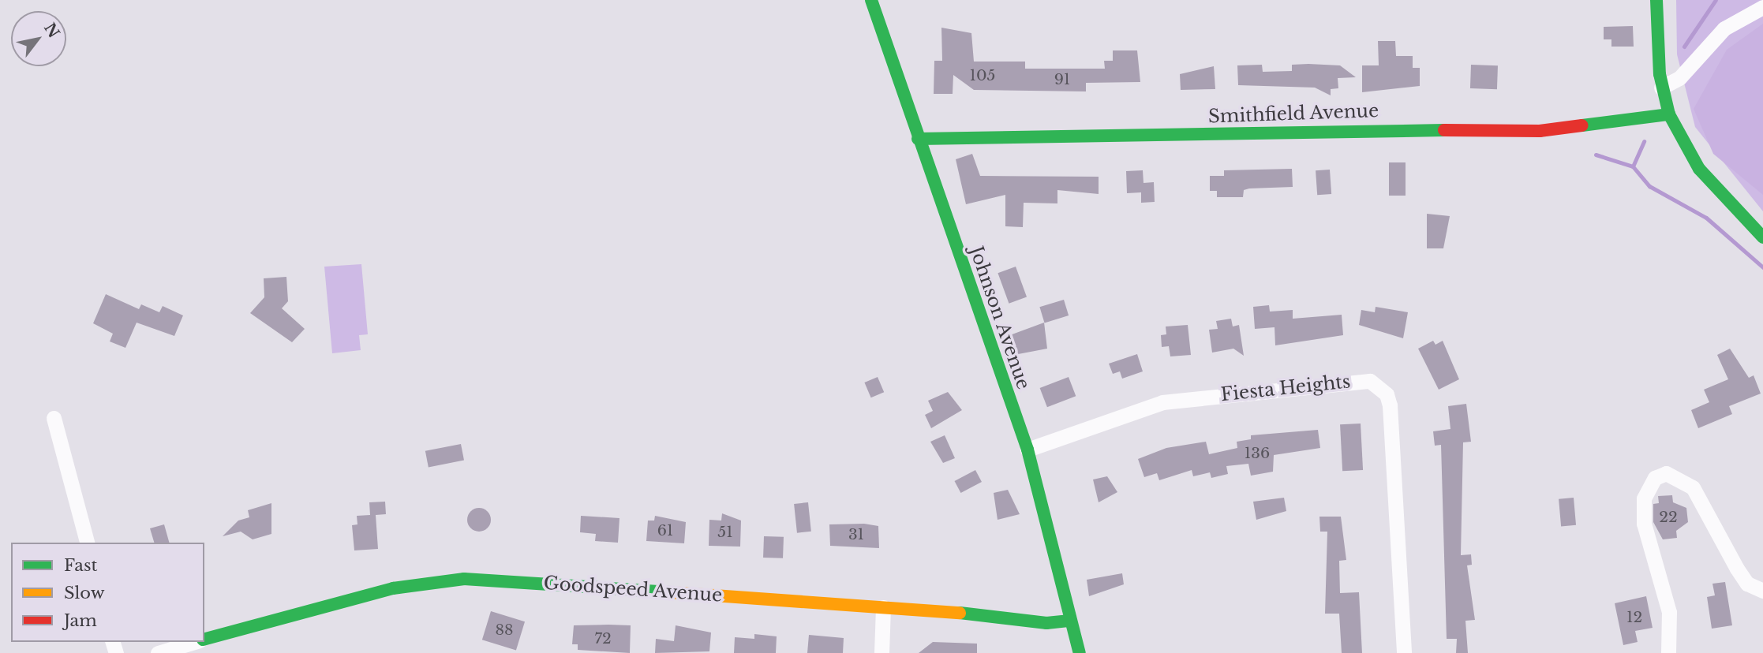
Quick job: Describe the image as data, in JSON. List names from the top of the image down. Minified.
{"streets":{"street":["Smithfield Avenue","Johnson Avenue","Fiesta Heights","Goodspeed Avenue"]},"crossings":[["Smithfield Avenue","Johnson Avenue"],["Johnson Avenue","Fiesta Heights"],["Johnson Avenue","Goodspeed Avenue"]],"house_numbers":["105","91","136","22","61","51","31","12","88","72"],"legend":["Fast","Slow","Jam"],"north":"top right"}
